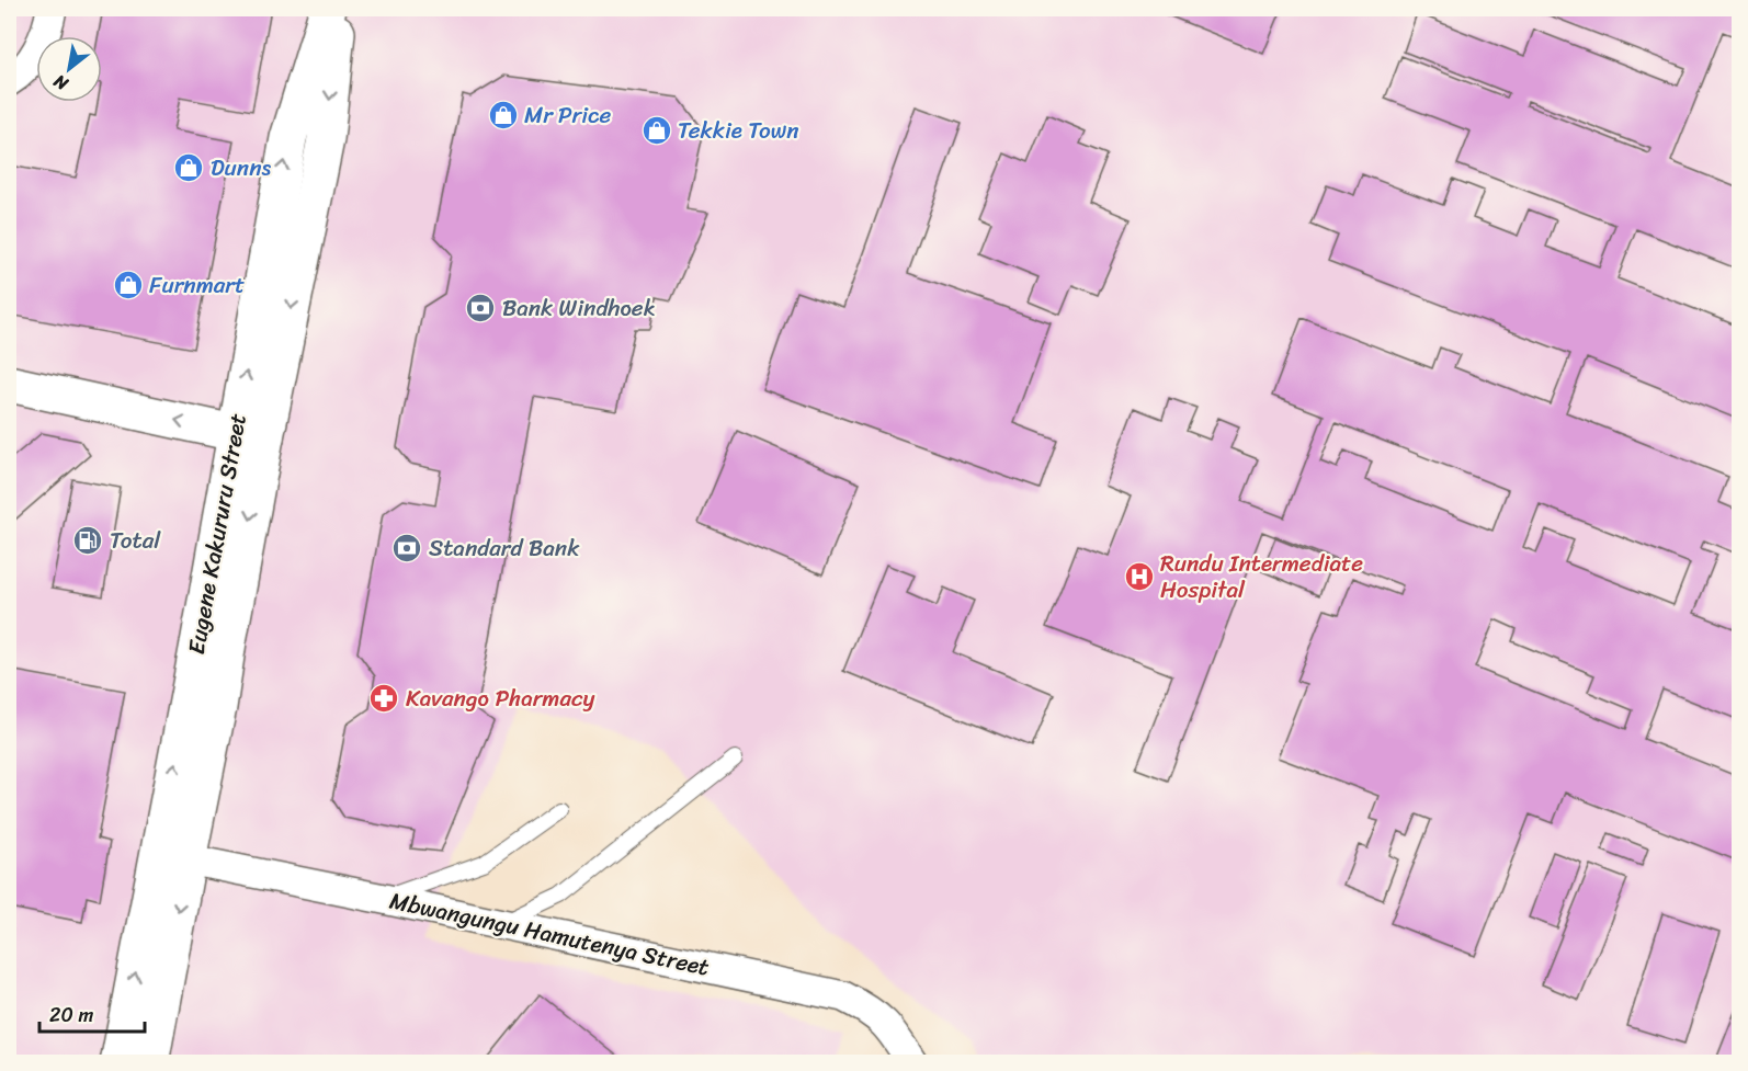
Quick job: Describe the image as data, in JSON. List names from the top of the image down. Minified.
{"streets":{"main road":["Eugene Kakururu Street"],"street":["Mbwangungu Hamutenya Street"]},"crossings":[["Eugene Kakururu Street","Mbwangungu Hamutenya Street"]],"places":{"shop":["Mr Price","Tekkie Town","Dunns","Furnmart"],"bank":["Bank Windhoek","Standard Bank"],"fuel station":["Total"],"hospital":["Rundu Intermediate Hospital"],"pharmacy":["Kavango Pharmacy"]},"scale_bar":"20 m","north":"bottom left"}
